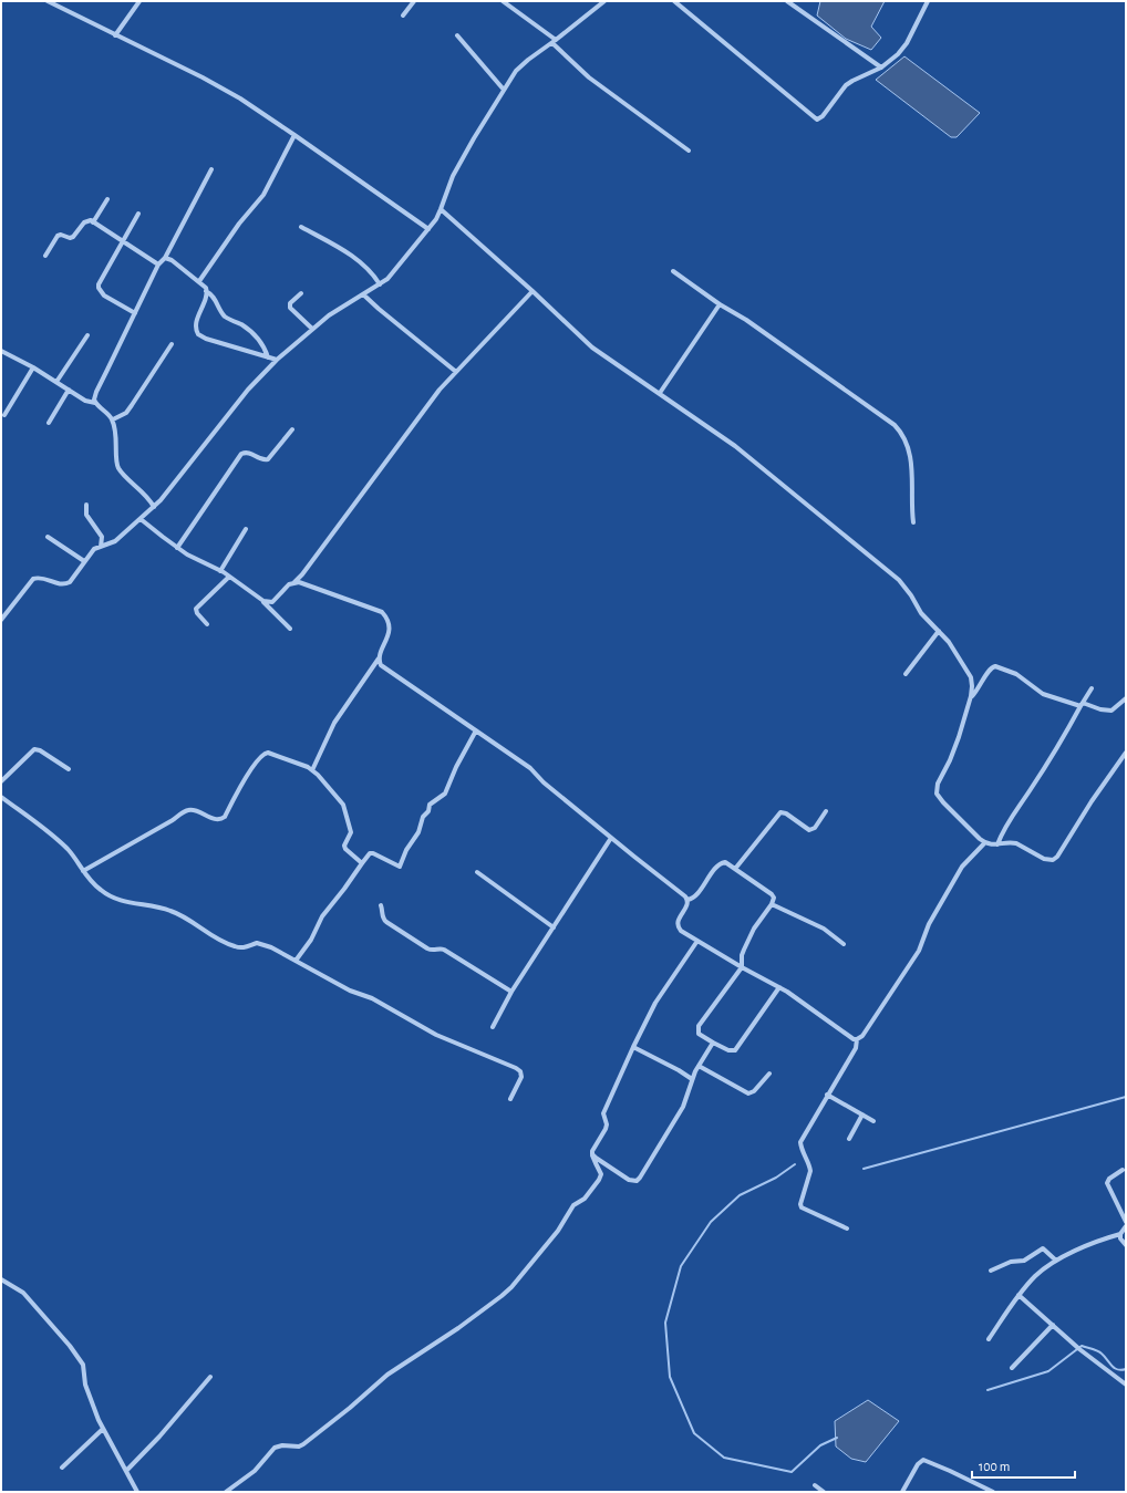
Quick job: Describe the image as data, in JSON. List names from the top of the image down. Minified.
{"scale_bar":"100 m"}
